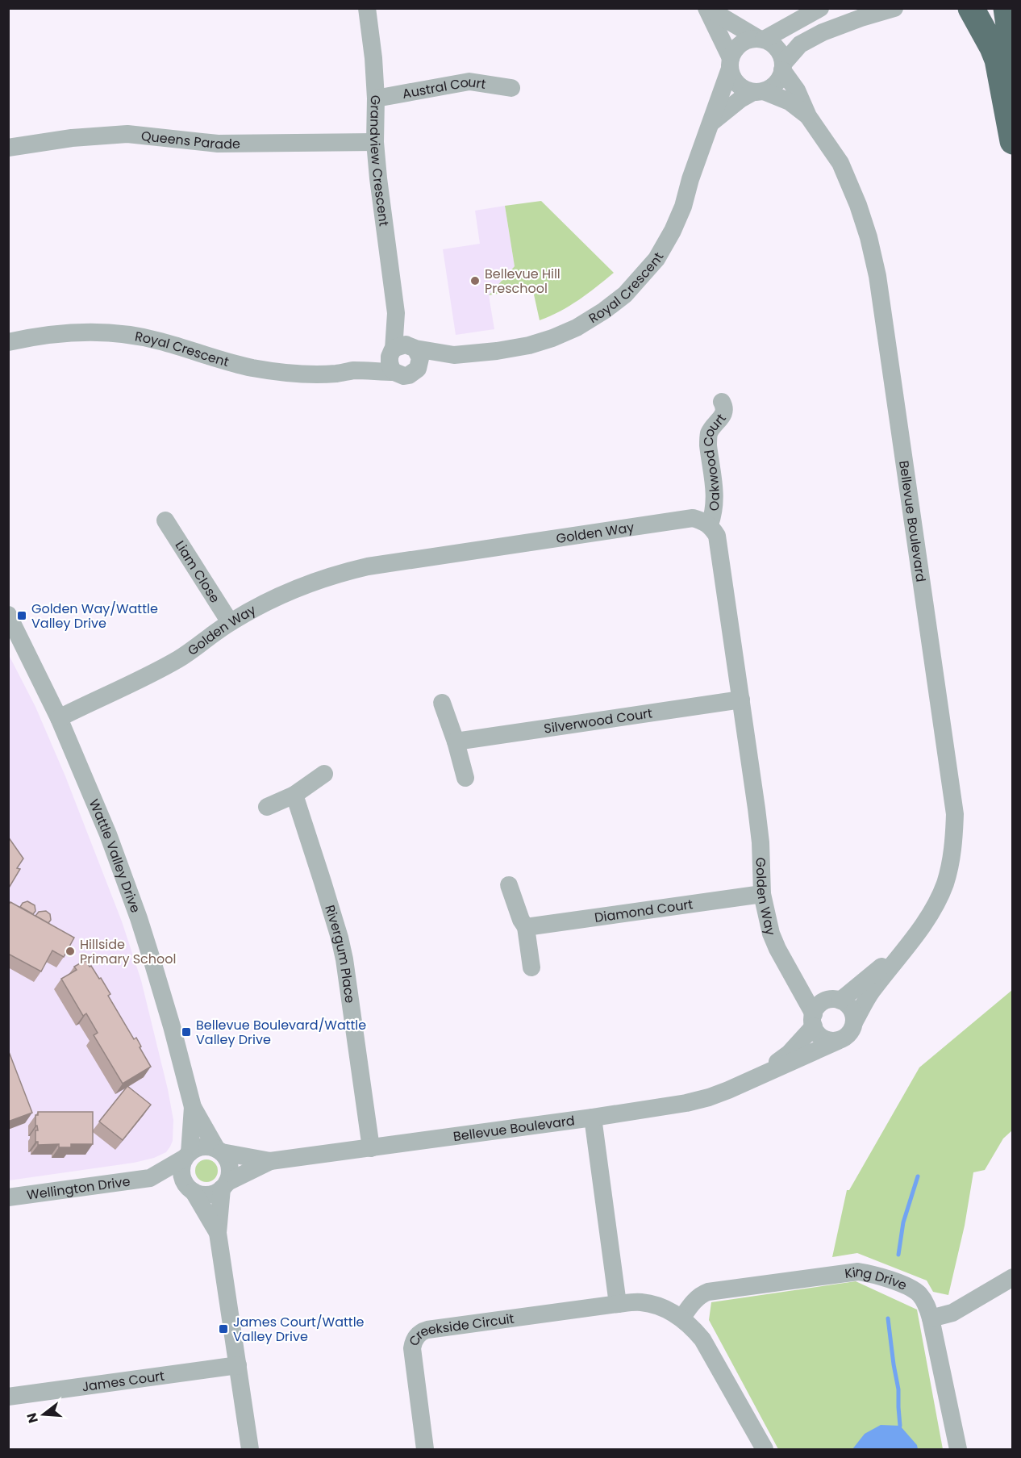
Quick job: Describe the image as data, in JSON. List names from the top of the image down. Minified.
{"streets":{"street":["Austral Court","Queens Parade","Grandview Crescent","Royal Crescent","Oakwood Court","Bellevue Boulevard","Golden Way","Liam Close","Silverwood Court","Wattle Valley Drive","Diamond Court","Rivergum Place","Wellington Drive","King Drive","Creekside Circuit","James Court"]},"crossings":[["Austral Court","Grandview Crescent"],["Queens Parade","Grandview Crescent"],["Grandview Crescent","Royal Crescent"],["Royal Crescent","Bellevue Boulevard"],["Oakwood Court","Golden Way"],["Bellevue Boulevard","Golden Way"],["Bellevue Boulevard","Wattle Valley Drive"],["Bellevue Boulevard","Rivergum Place"],["Bellevue Boulevard","Wellington Drive"],["Golden Way","Liam Close"],["Golden Way","Silverwood Court"],["Golden Way","Wattle Valley Drive"],["Golden Way","Diamond Court"],["Wattle Valley Drive","Wellington Drive"],["King Drive","Creekside Circuit"]],"places":{"other":["Bellevue Hill Preschool","Hillside Primary School"],"transit":["Golden Way/Wattle Valley Drive","Bellevue Boulevard/Wattle Valley Drive","James Court/Wattle Valley Drive"]},"north":"left"}
